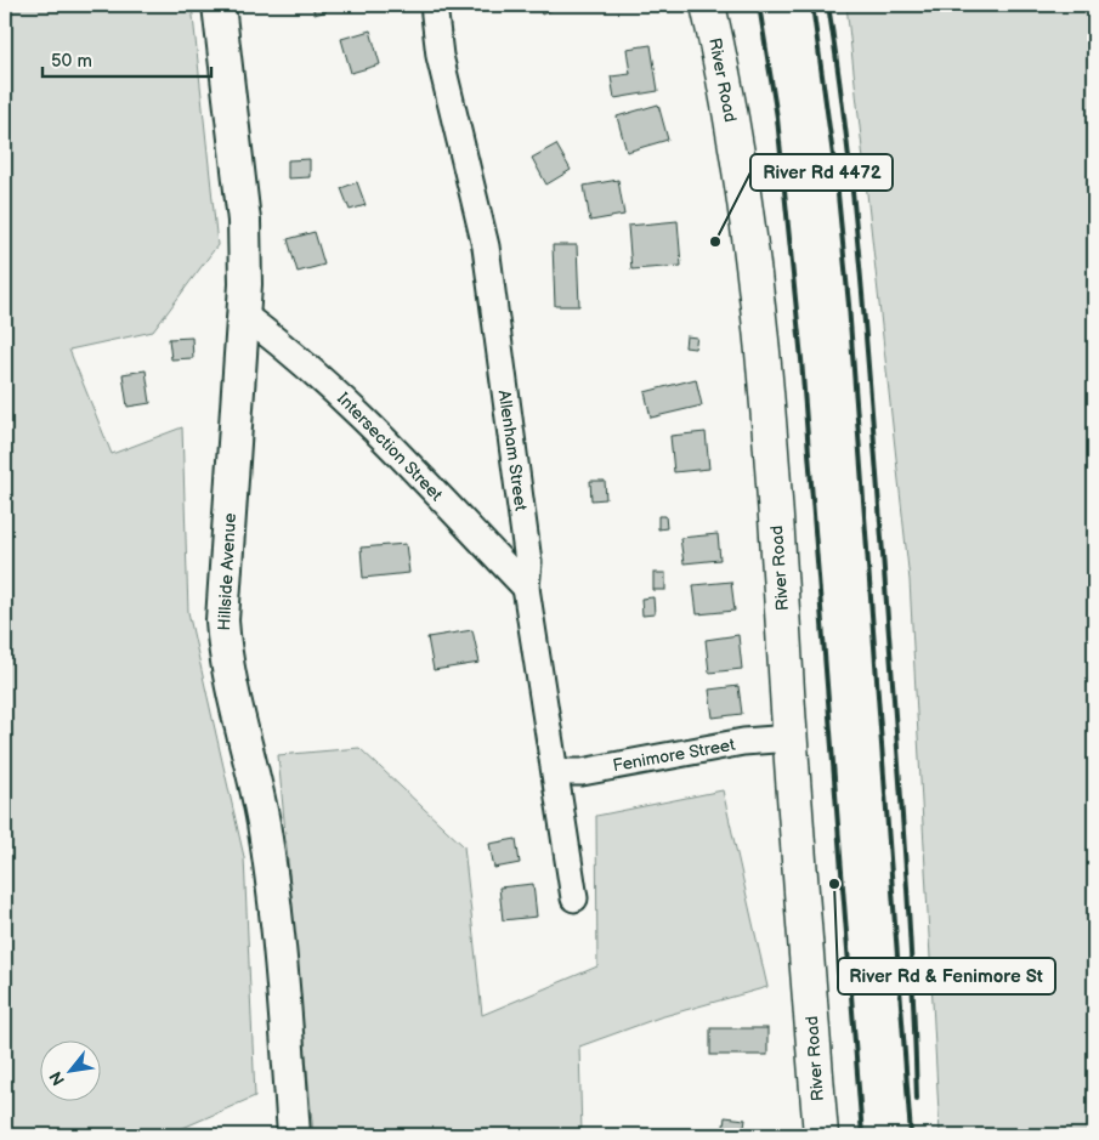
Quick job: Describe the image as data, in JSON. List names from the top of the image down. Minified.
{"streets":{"main road":["River Road"],"street":["Intersection Street","Allenham Street","Hillside Avenue","Fenimore Street"]},"crossings":[["River Road","Fenimore Street"],["Intersection Street","Allenham Street"],["Intersection Street","Hillside Avenue"],["Allenham Street","Fenimore Street"]],"places":["River Rd 4472","River Rd & Fenimore St"],"scale_bar":"50 m","north":"bottom left"}
